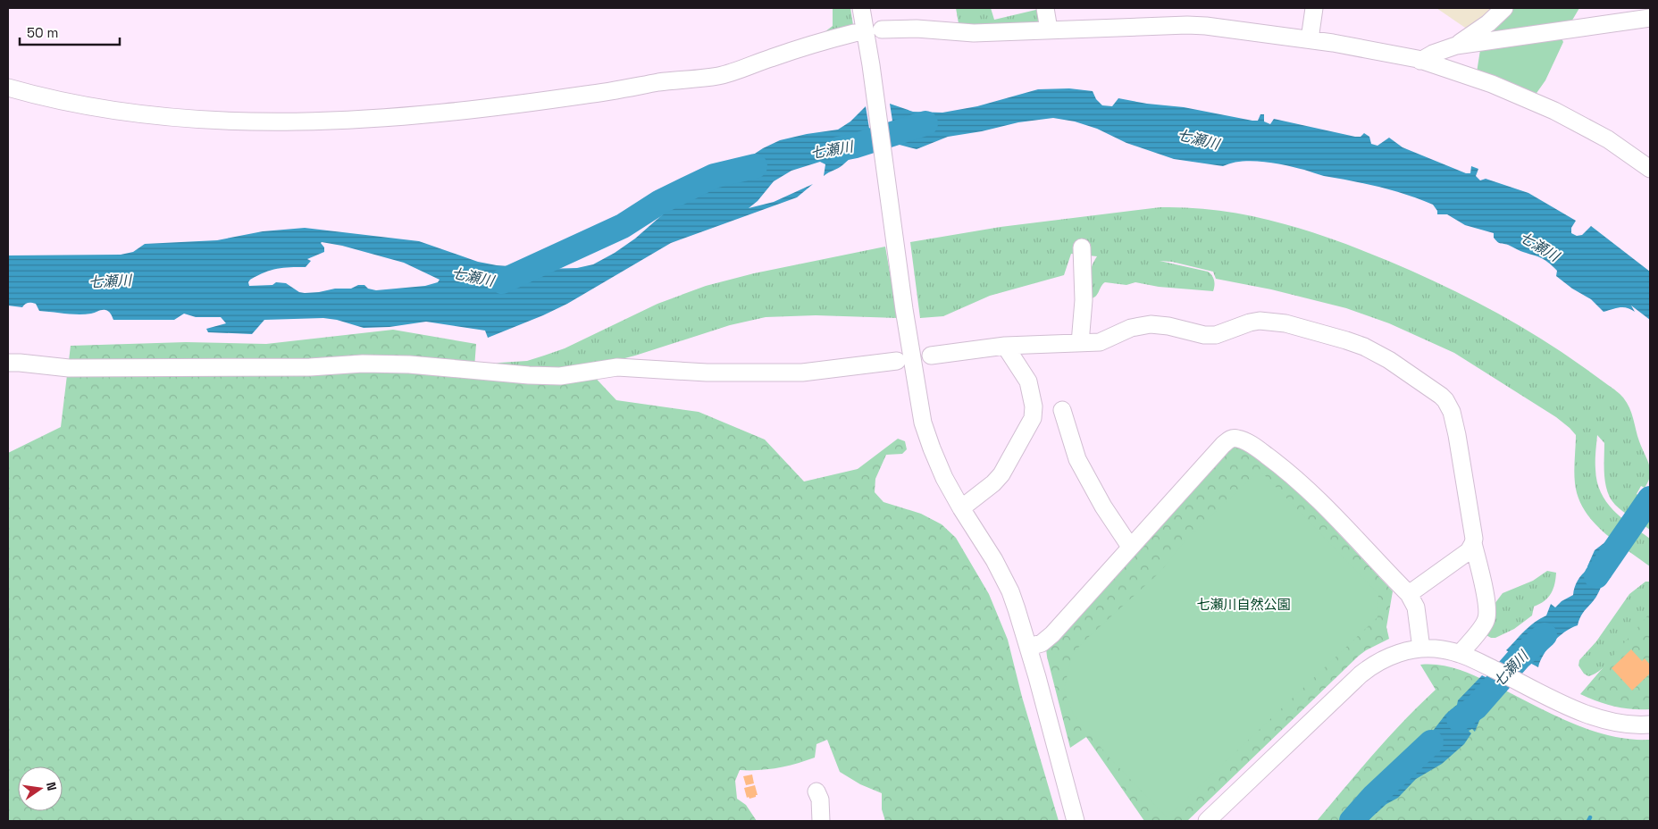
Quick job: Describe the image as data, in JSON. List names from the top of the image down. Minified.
{"water":["七瀬川"],"parks":["七瀬川自然公園"],"scale_bar":"50 m","north":"right"}
